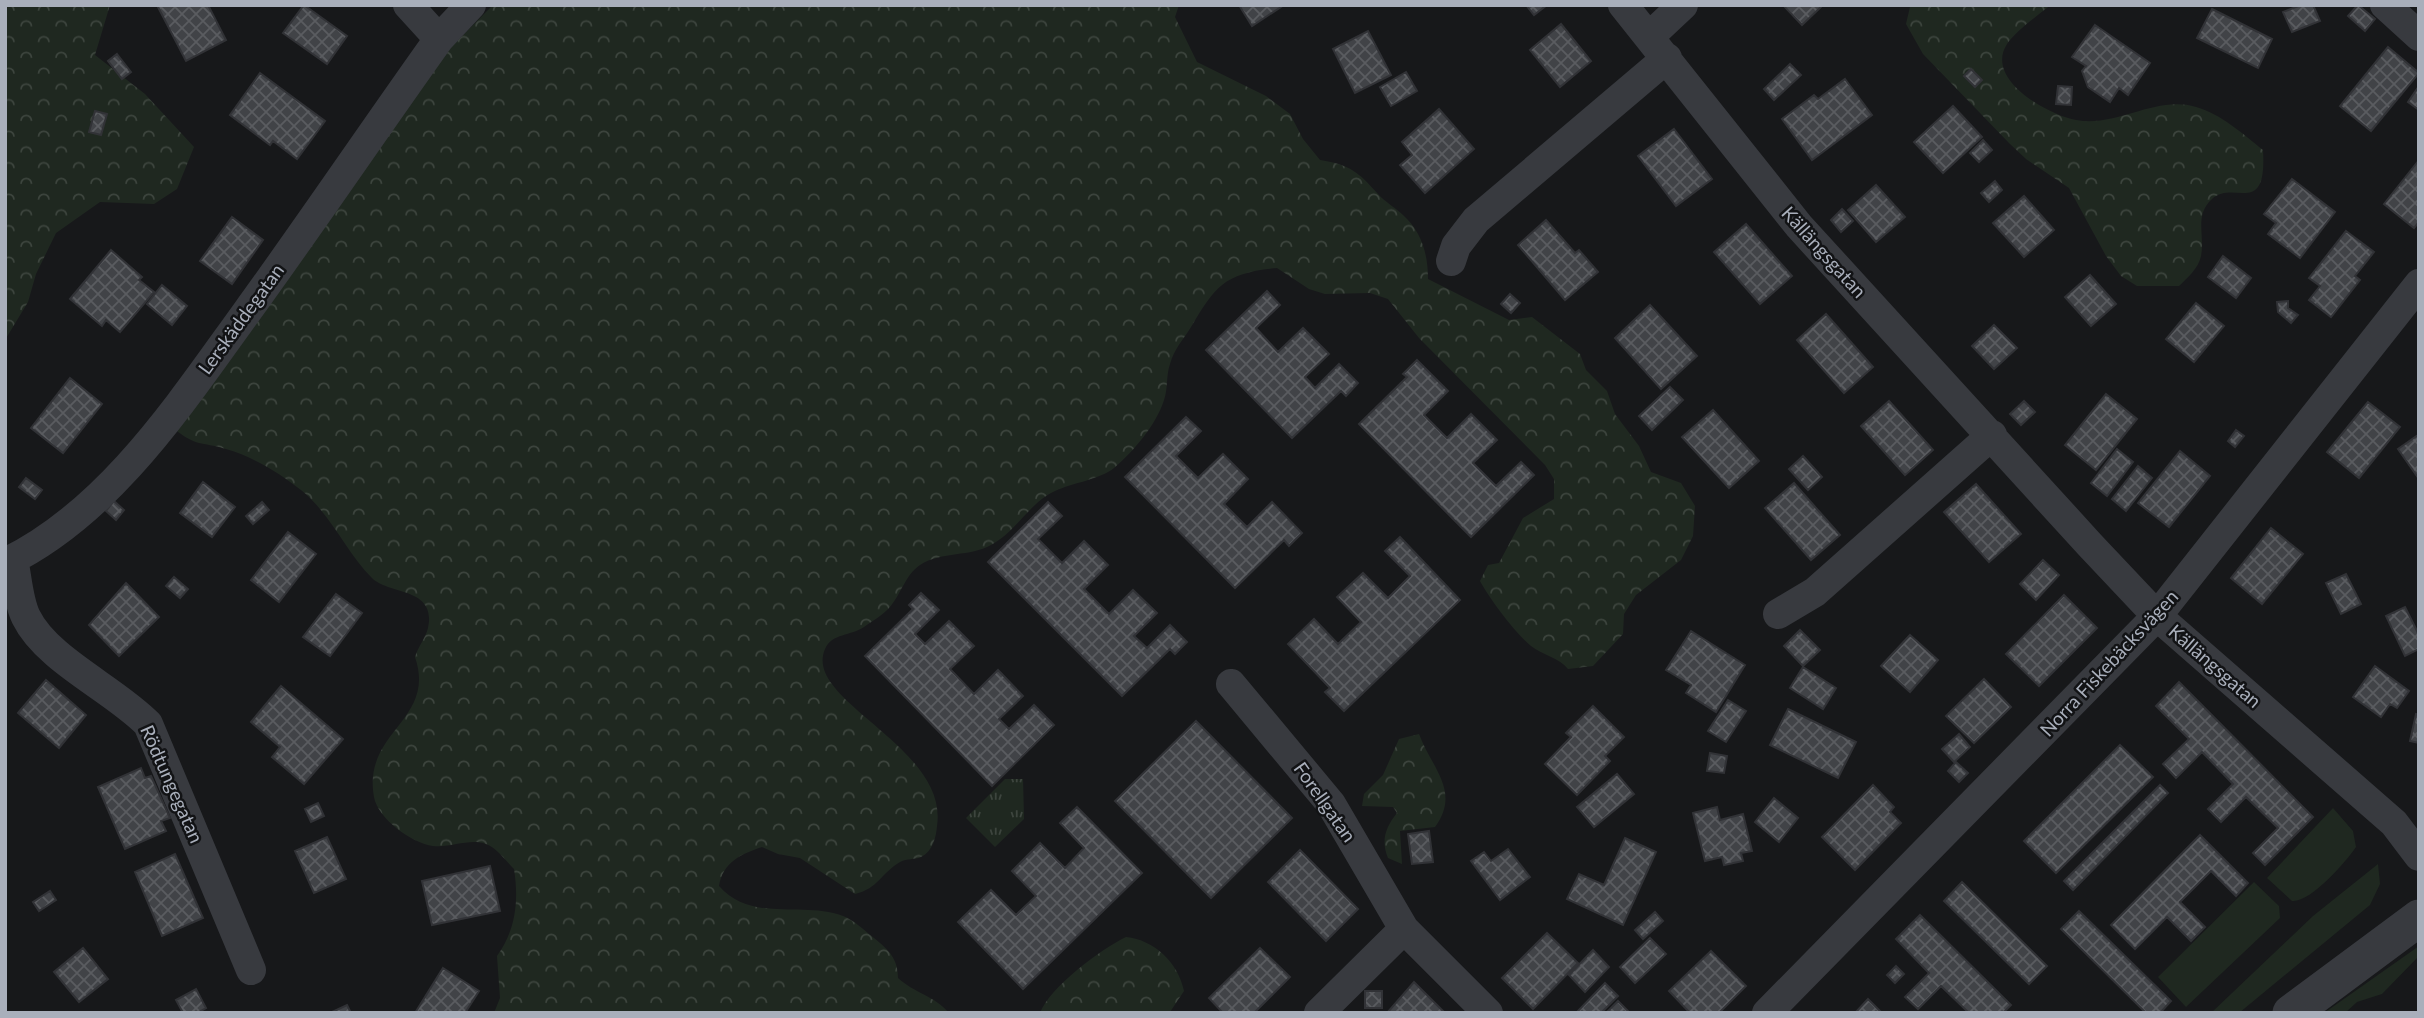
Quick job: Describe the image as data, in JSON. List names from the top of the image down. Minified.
{"streets":{"street":["Källängsgatan","Lerskäddegatan","Norra Fiskebäcksvägen","Rödtungegatan","Forellgatan"]},"crossings":[["Källängsgatan","Norra Fiskebäcksvägen"],["Lerskäddegatan","Rödtungegatan"]]}
